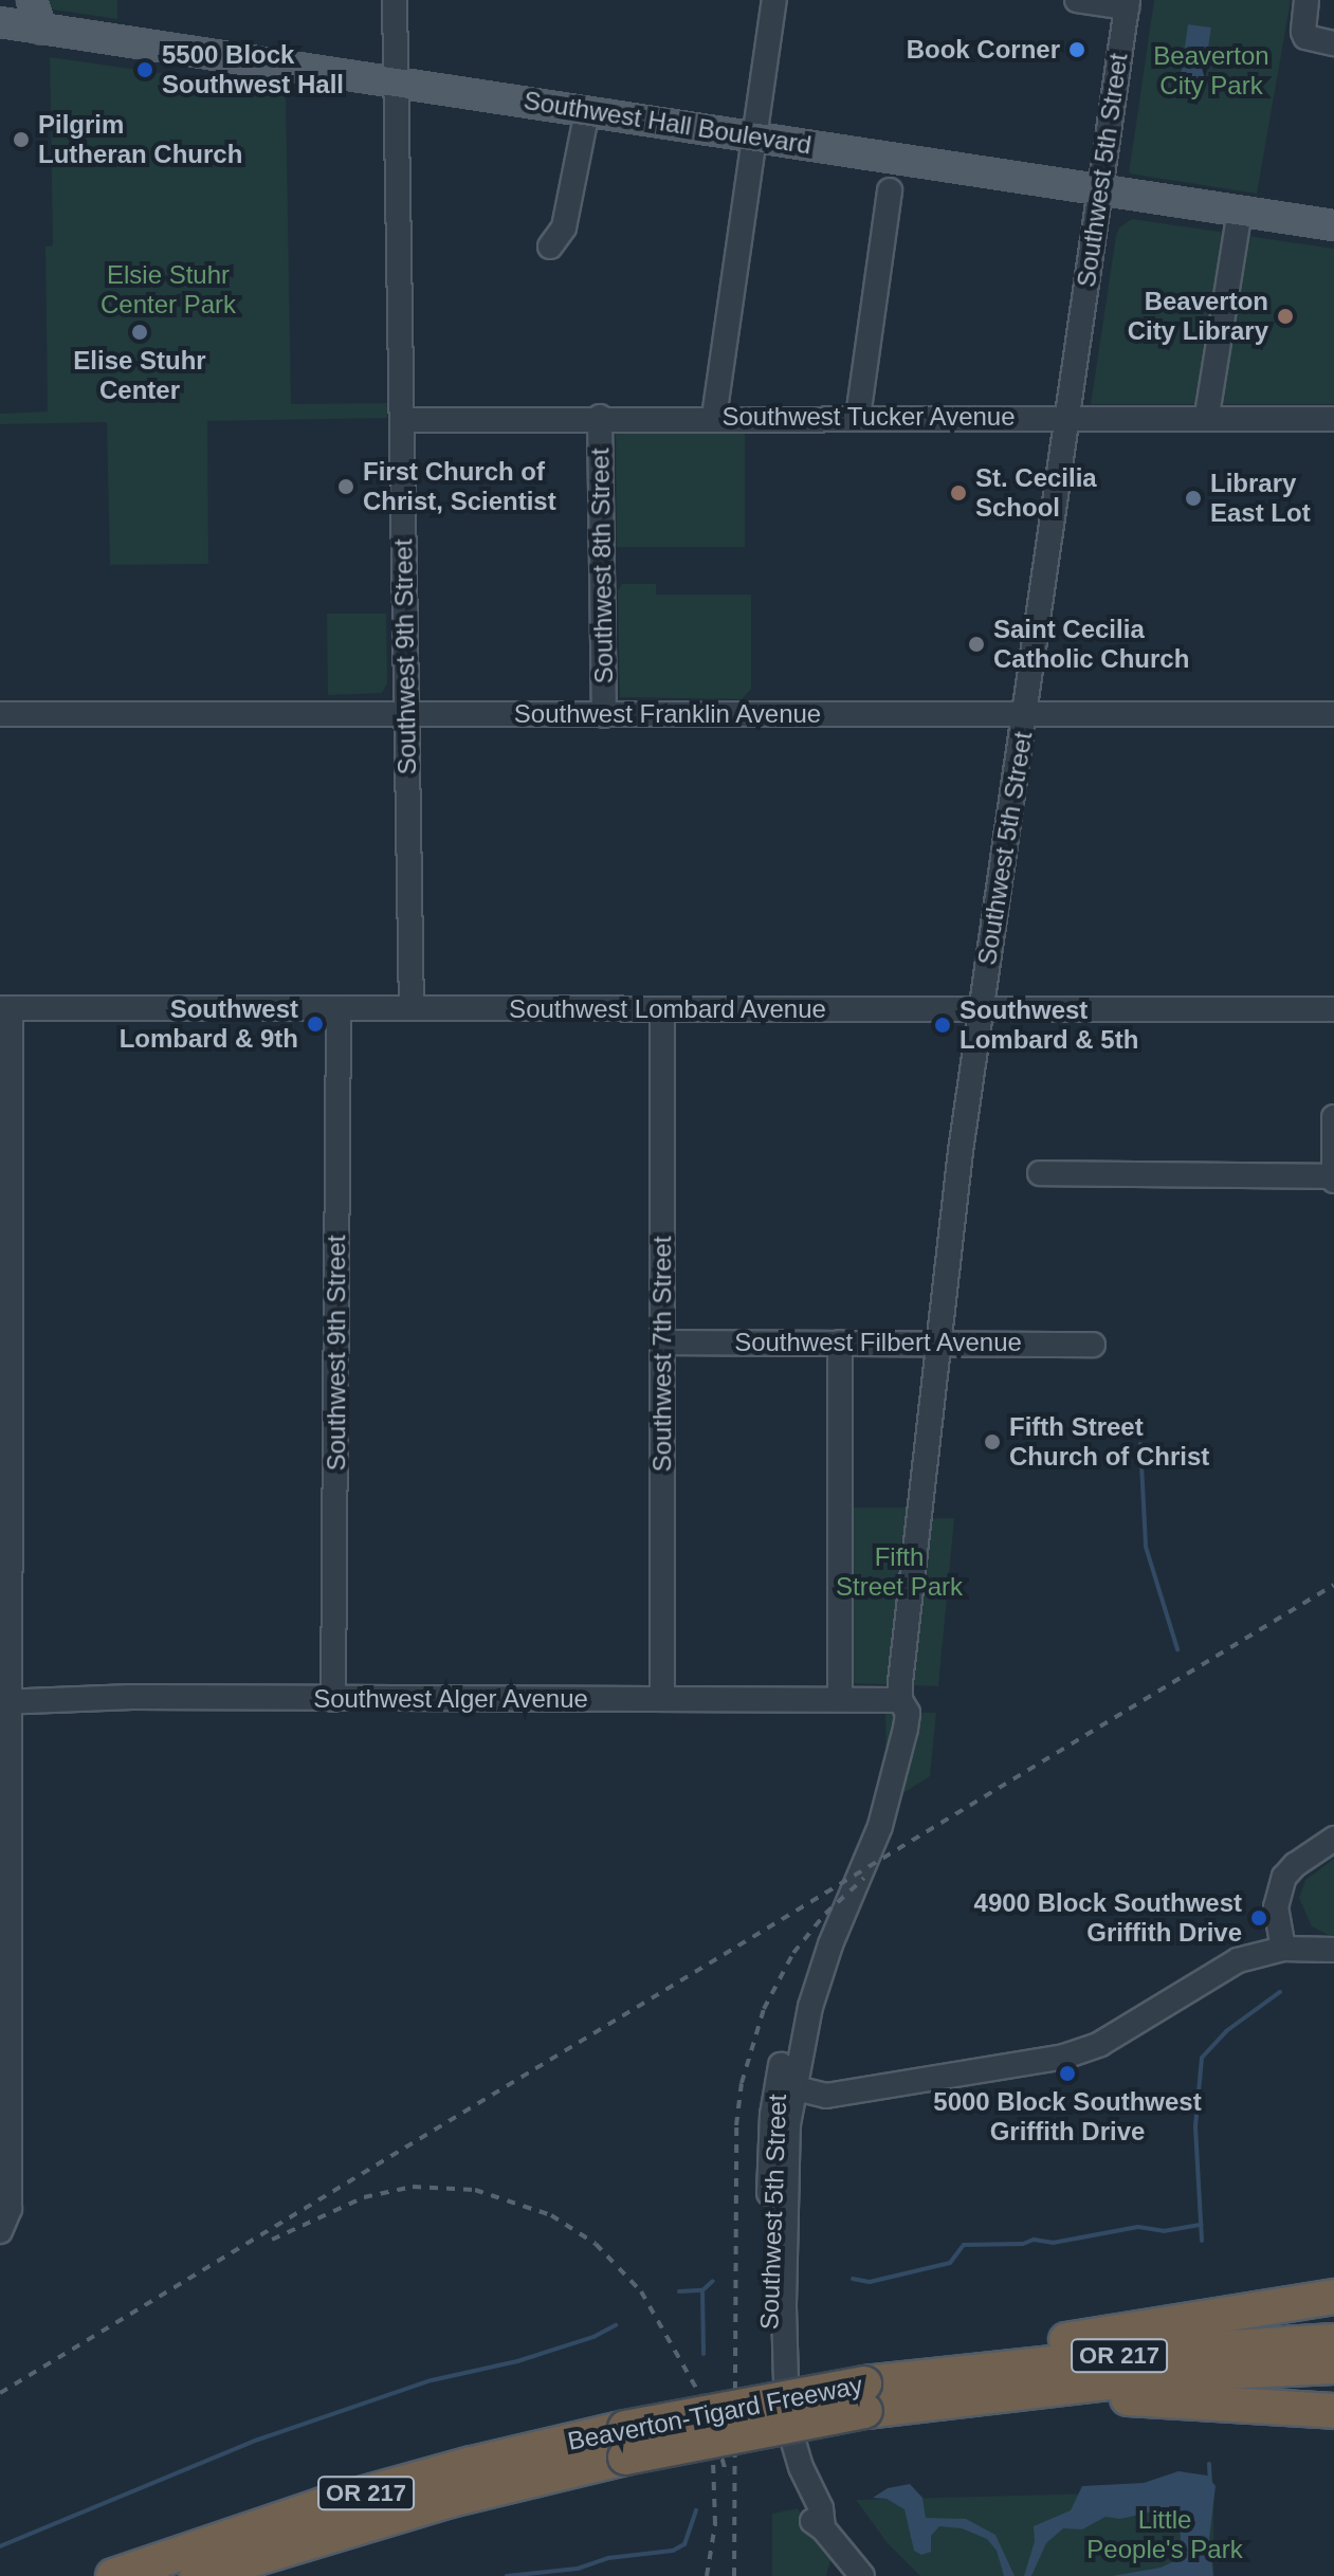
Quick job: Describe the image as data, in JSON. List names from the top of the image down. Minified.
{"streets":{"highway":["OR 217","Beaverton-Tigard Freeway"],"main road":["Southwest Hall Boulevard"],"street":["Southwest 5th Street","Southwest Tucker Avenue","Southwest 8th Street","Southwest 9th Street","Southwest Franklin Avenue","Southwest Lombard Avenue","Southwest Filbert Avenue","Southwest 7th Street","Southwest Alger Avenue"]},"crossings":[["Southwest Hall Boulevard","Southwest 5th Street"],["Southwest Hall Boulevard","Southwest 9th Street"],["Southwest 5th Street","Southwest Tucker Avenue"],["Southwest 5th Street","Southwest Franklin Avenue"],["Southwest 5th Street","Southwest Lombard Avenue"],["Southwest 5th Street","Southwest Filbert Avenue"],["Southwest 5th Street","Southwest Alger Avenue"],["Southwest Tucker Avenue","Southwest 8th Street"],["Southwest Tucker Avenue","Southwest 9th Street"],["Southwest 8th Street","Southwest Franklin Avenue"],["Southwest 9th Street","Southwest Franklin Avenue"],["Southwest 9th Street","Southwest Lombard Avenue"],["Southwest 9th Street","Southwest Alger Avenue"],["Southwest Lombard Avenue","Southwest 7th Street"],["Southwest Filbert Avenue","Southwest 7th Street"],["Southwest 7th Street","Southwest Alger Avenue"]],"parks":["Beaverton City Park","Elsie Stuhr Center Park","Fifth Street Park","Little People's Park"],"places":["Book Corner","5500 Block Southwest Hall","Pilgrim Lutheran Church","Beaverton City Library","Elise Stuhr Center","First Church of Christ, Scientist","St. Cecilia School","Library East Lot","Saint Cecilia Catholic Church","Southwest Lombard & 9th","Southwest Lombard & 5th","Fifth Street Church of Christ","4900 Block Southwest Griffith Drive","5000 Block Southwest Griffith Drive"]}
